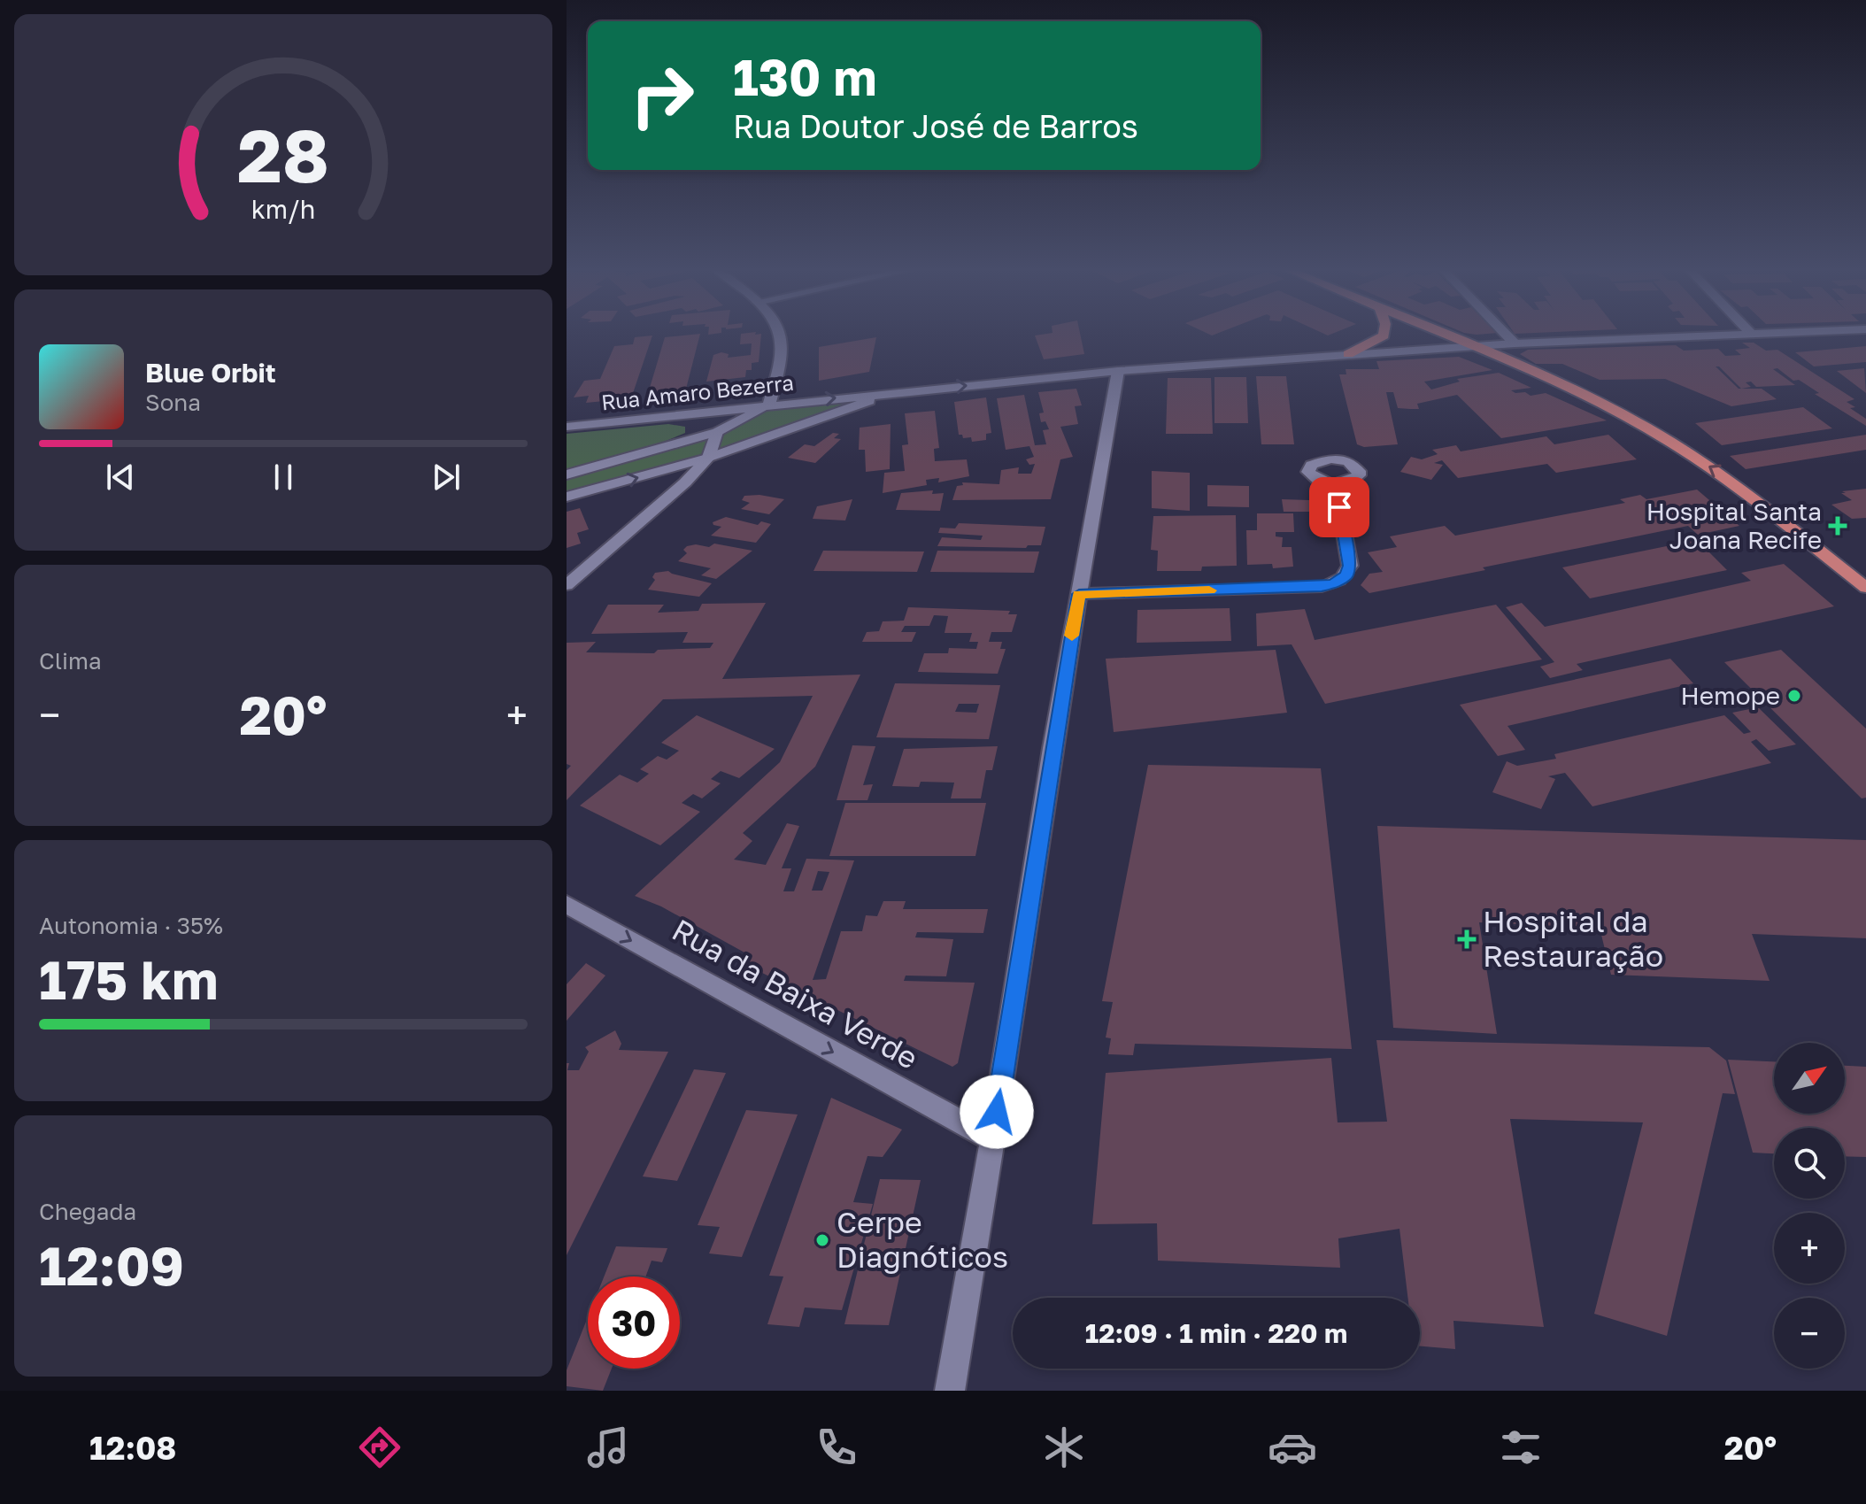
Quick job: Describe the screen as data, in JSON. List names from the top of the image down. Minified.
{"streets":{"street":["Rua Amaro Bezerra","Rua da Baixa Verde"]},"one_way":["Rua da Baixa Verde"],"places":{"health":["Hospital Santa Joana Recife","Hospital da Restauração"],"other":["Hemope","Cerpe Diagnóticos"]},"north":"top right","page":{"turn":["130 m","Rua Doutor José de Barros"],"song":["Blue Orbit","Sona"],"tile":["Clima",["Autonomia · 35%","175 km"],["Chegada","12:09"]],"heat":["−","20°","+"],"map_buttons":["+","−"],"limit":"30","trip":"12:09 · 1 min · 220 m","tabs":["12:08","20°"],"gauge":["28","km/h"]}}
